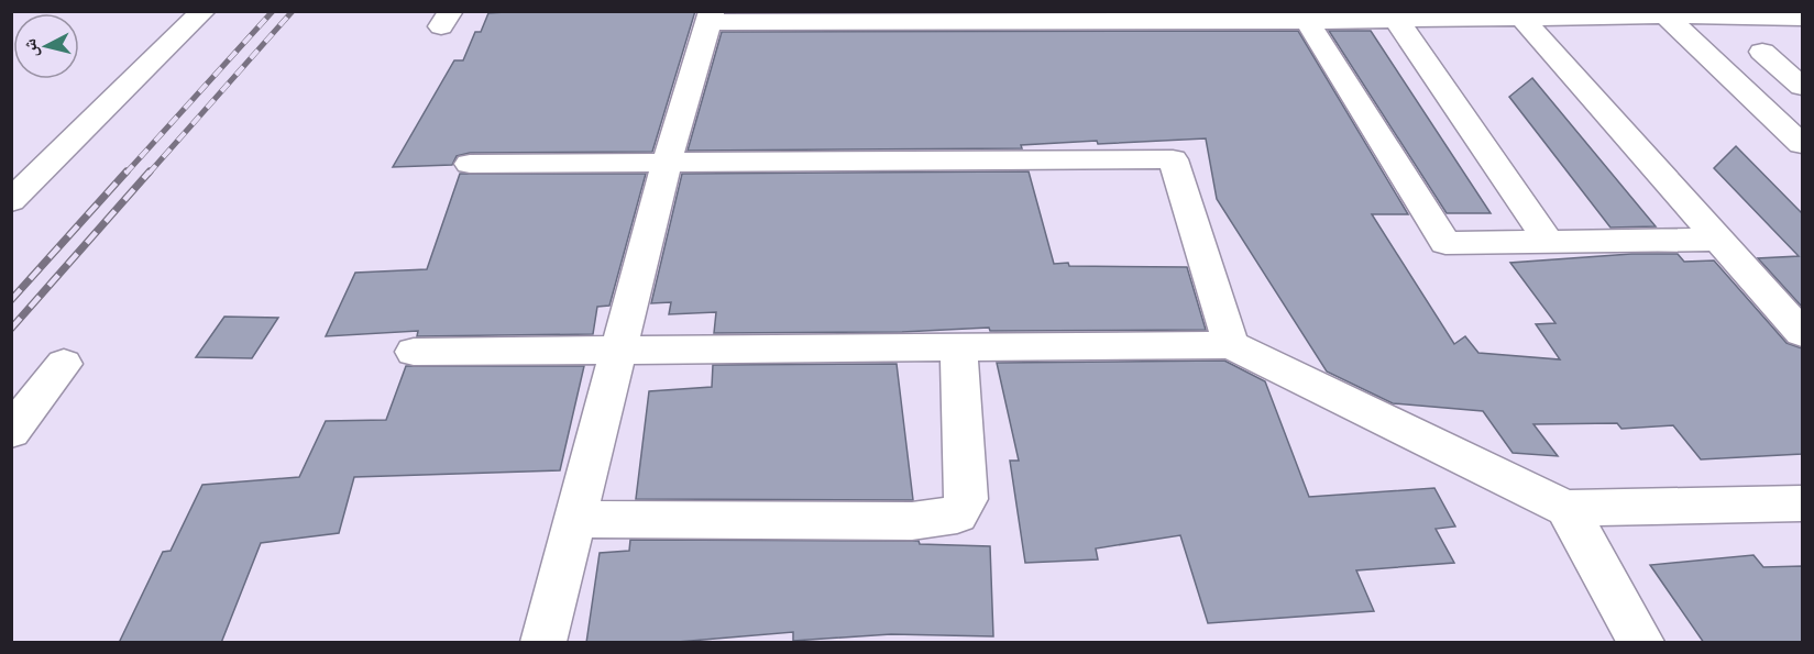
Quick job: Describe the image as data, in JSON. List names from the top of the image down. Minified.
{"north":"left"}
